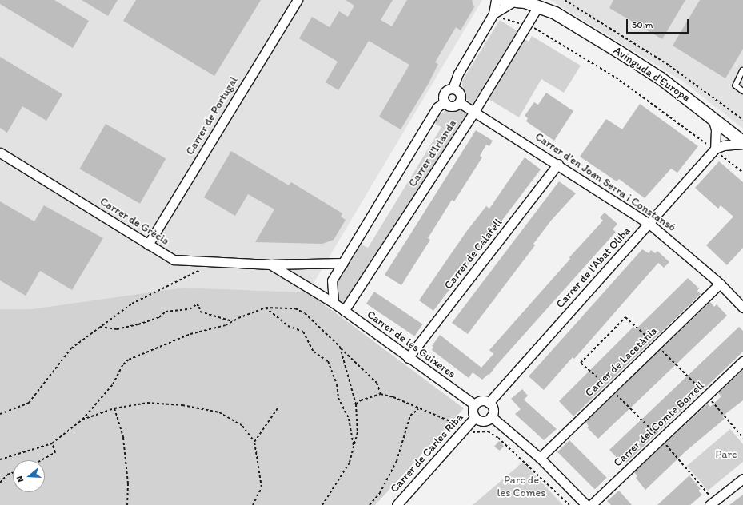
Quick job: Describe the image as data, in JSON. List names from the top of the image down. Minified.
{"streets":{"street":["Avinguda d'Europa","Carrer de Portugal","Carrer d'Irlanda","Carrer d'en Joan Serra i Constansó","Carrer de Grècia","Carrer de Calafell","Carrer de l'Abat Oliba","Carrer de les Guixeres","Carrer de Lacetània","Carrer del Comte Borrell","Carrer de Carles Riba"]},"crossings":[["Avinguda d'Europa","Carrer d'Irlanda"],["Avinguda d'Europa","Carrer de l'Abat Oliba"],["Carrer de Portugal","Carrer de Grècia"],["Carrer d'Irlanda","Carrer d'en Joan Serra i Constansó"],["Carrer d'Irlanda","Carrer de Grècia"],["Carrer d'Irlanda","Carrer de les Guixeres"],["Carrer d'en Joan Serra i Constansó","Carrer de Calafell"],["Carrer d'en Joan Serra i Constansó","Carrer de l'Abat Oliba"],["Carrer d'en Joan Serra i Constansó","Carrer de Lacetània"],["Carrer de Grècia","Carrer de les Guixeres"],["Carrer de Calafell","Carrer de les Guixeres"],["Carrer de l'Abat Oliba","Carrer de les Guixeres"],["Carrer de l'Abat Oliba","Carrer de Carles Riba"],["Carrer de les Guixeres","Carrer de Carles Riba"]],"parks":["Parc","Parc de les Comes"],"scale_bar":"50 m","north":"left"}
